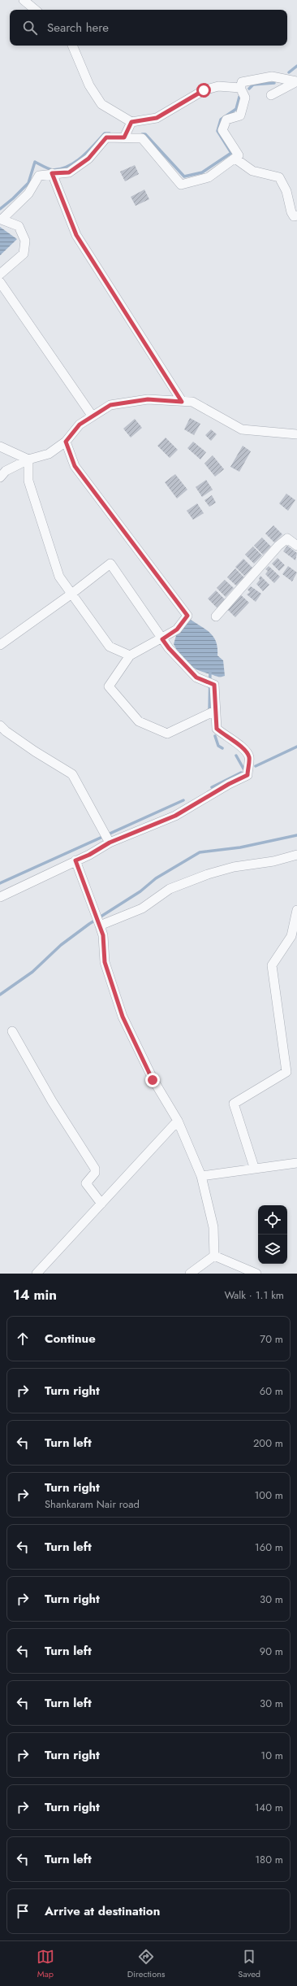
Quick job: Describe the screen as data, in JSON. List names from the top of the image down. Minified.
{"page":{"search":"Search here","heading":["14 min","Walk · 1.1 km"],"list":[["Continue","70 m"],["Turn right","60 m"],["Turn left","200 m"],["Turn right","Shankaram Nair road","100 m"],["Turn left","160 m"],["Turn right","30 m"],["Turn left","90 m"],["Turn left","30 m"],["Turn right","10 m"],["Turn right","140 m"],["Turn left","180 m"],"Arrive at destination"],"nav":["Map","Directions","Saved"]}}
